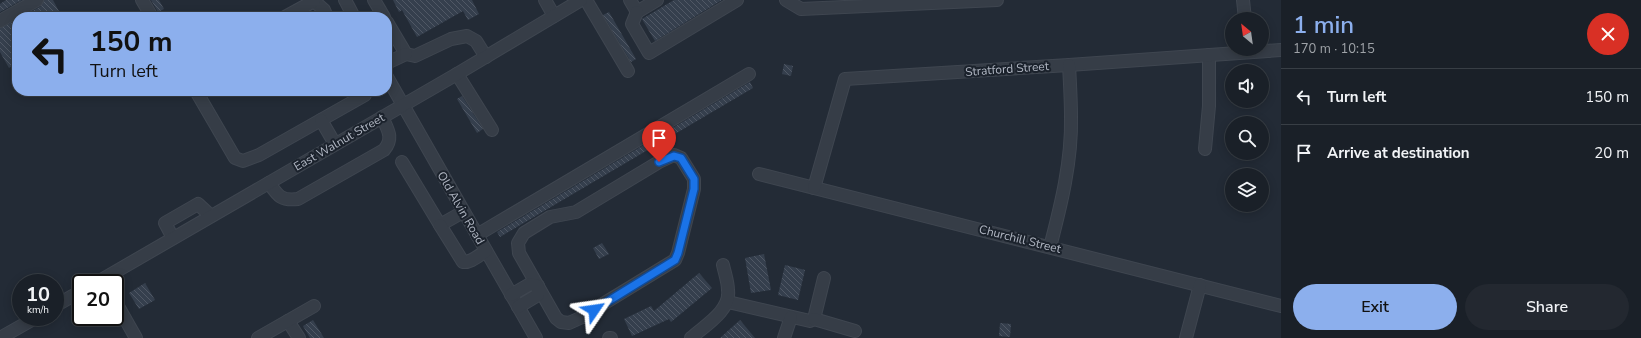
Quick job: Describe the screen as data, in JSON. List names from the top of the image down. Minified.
{"streets":{"street":["Stratford Street","East Walnut Street","Old Alvin Road","Churchill Street"]},"crossings":[["Stratford Street","Churchill Street"],["East Walnut Street","Old Alvin Road"]],"north":"top left","page":{"heading":["1 min","170 m · 10:15"],"turn":["150 m","Turn left"],"list":[{"name":"Turn left","value":"150 m"},{"name":"Arrive at destination","value":"20 m"}],"speed":"10 km/h","limit":"20","buttons":["Exit","Share"]}}
